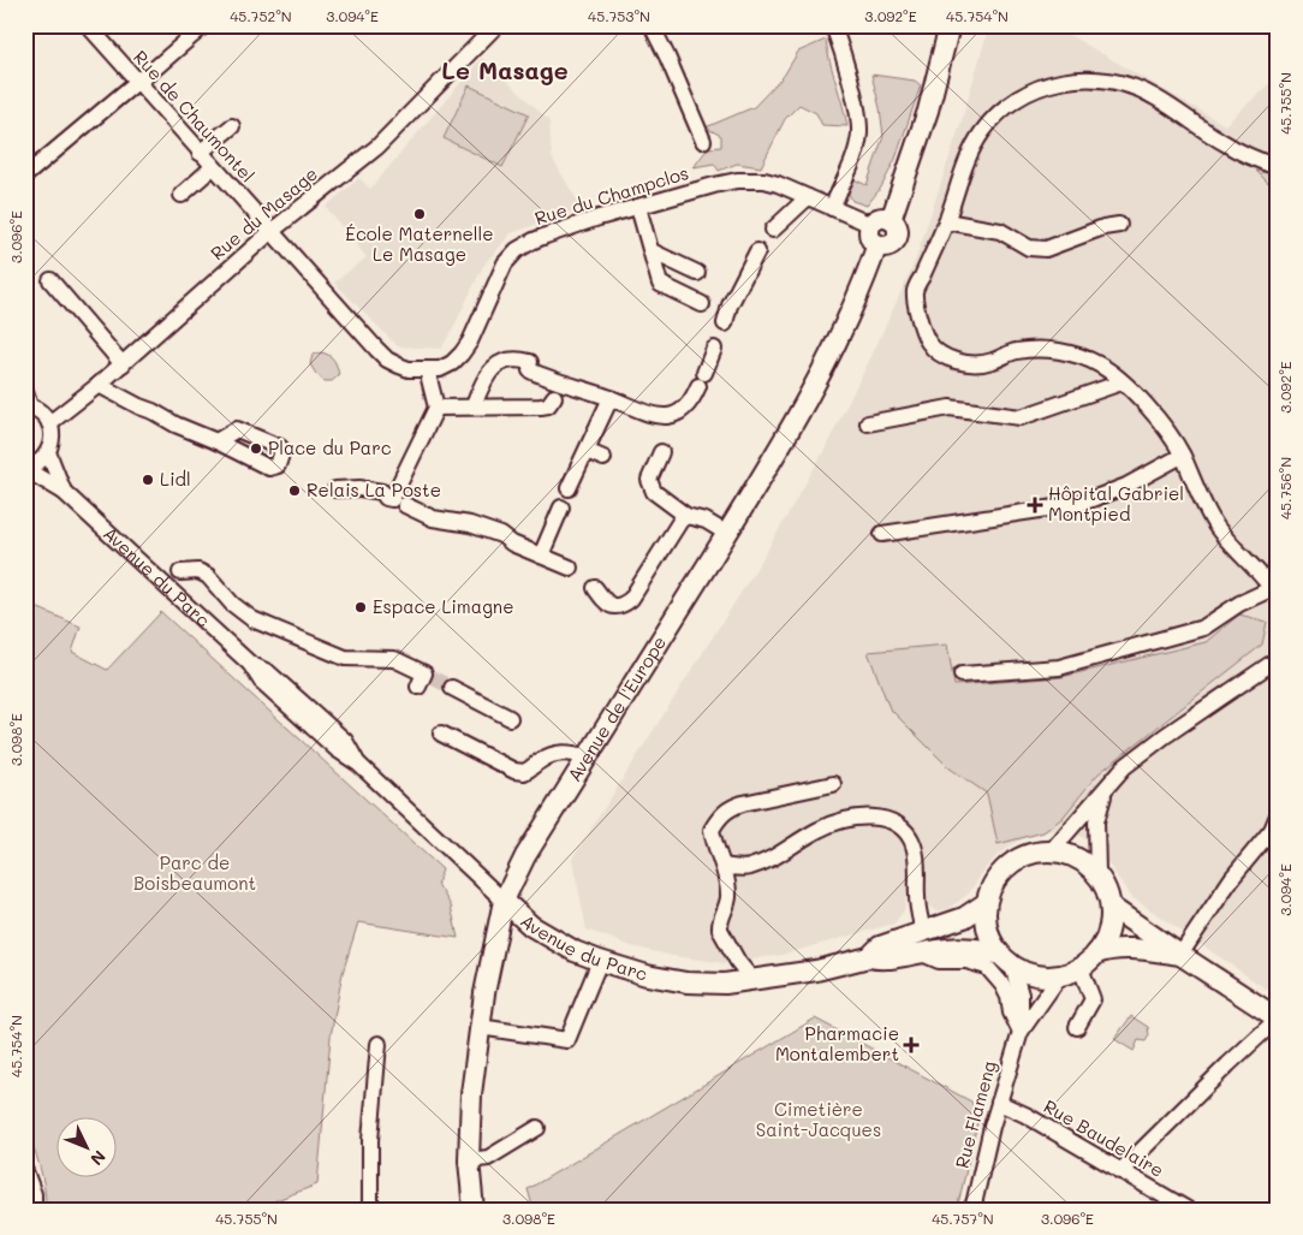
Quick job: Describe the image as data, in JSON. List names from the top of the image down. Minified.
{"streets":{"main road":["Avenue du Parc","Avenue de l'Europe"],"street":["Rue de Chaumontel","Rue du Champclos","Rue du Masage","Rue Flameng","Rue Baudelaire"]},"crossings":[["Rue de Chaumontel","Rue du Champclos"],["Rue de Chaumontel","Rue du Masage"],["Rue du Champclos","Rue du Masage"],["Rue du Champclos","Avenue de l'Europe"],["Avenue du Parc","Avenue de l'Europe"],["Avenue du Parc","Rue Flameng"],["Rue Flameng","Rue Baudelaire"]],"districts":["Le Masage"],"parks":["Parc de Boisbeaumont","Cimetière Saint-Jacques"],"places":{"other":["École Maternelle Le Masage","Place du Parc","Lidl","Relais La Poste","Espace Limagne"],"health":["Hôpital Gabriel Montpied","Pharmacie Montalembert"]},"north":"bottom right","coordinates":["45.752°N","3.094°E","45.753°N","3.092°E","45.754°N","45.755°N","3.096°E","45.756°N","3.098°E","45.757°N"]}
